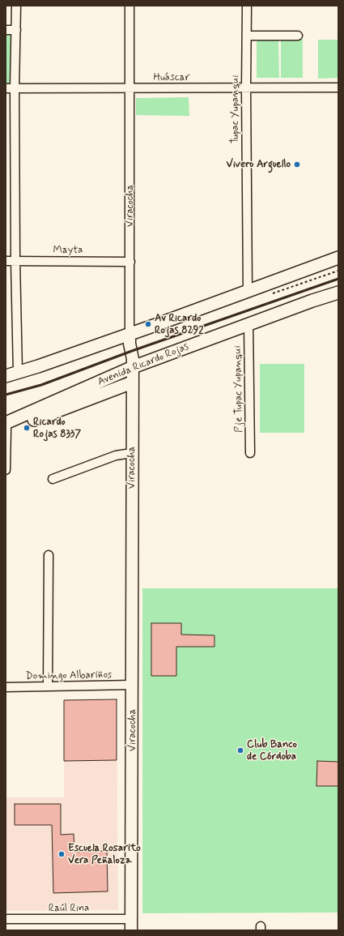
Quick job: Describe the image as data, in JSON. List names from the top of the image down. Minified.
{"streets":{"main road":["Viracocha","Avenida Ricardo Rojas"],"street":["Huáscar","Tupac Yupanqui","Mayta","Pje Tupac Yupanqui","Domingo Albariños","Raúl Rina"]},"crossings":[["Huáscar","Tupac Yupanqui"],["Huáscar","Viracocha"],["Viracocha","Mayta"],["Viracocha","Avenida Ricardo Rojas"],["Viracocha","Domingo Albariños"],["Viracocha","Raúl Rina"],["Avenida Ricardo Rojas","Pje Tupac Yupanqui"]],"places":["Vivero Arguello","Av Ricardo Rojas 8292","Ricardo Rojas 8337","Club Banco de Córdoba","Escuela Rosarito Vera Peñaloza"]}
